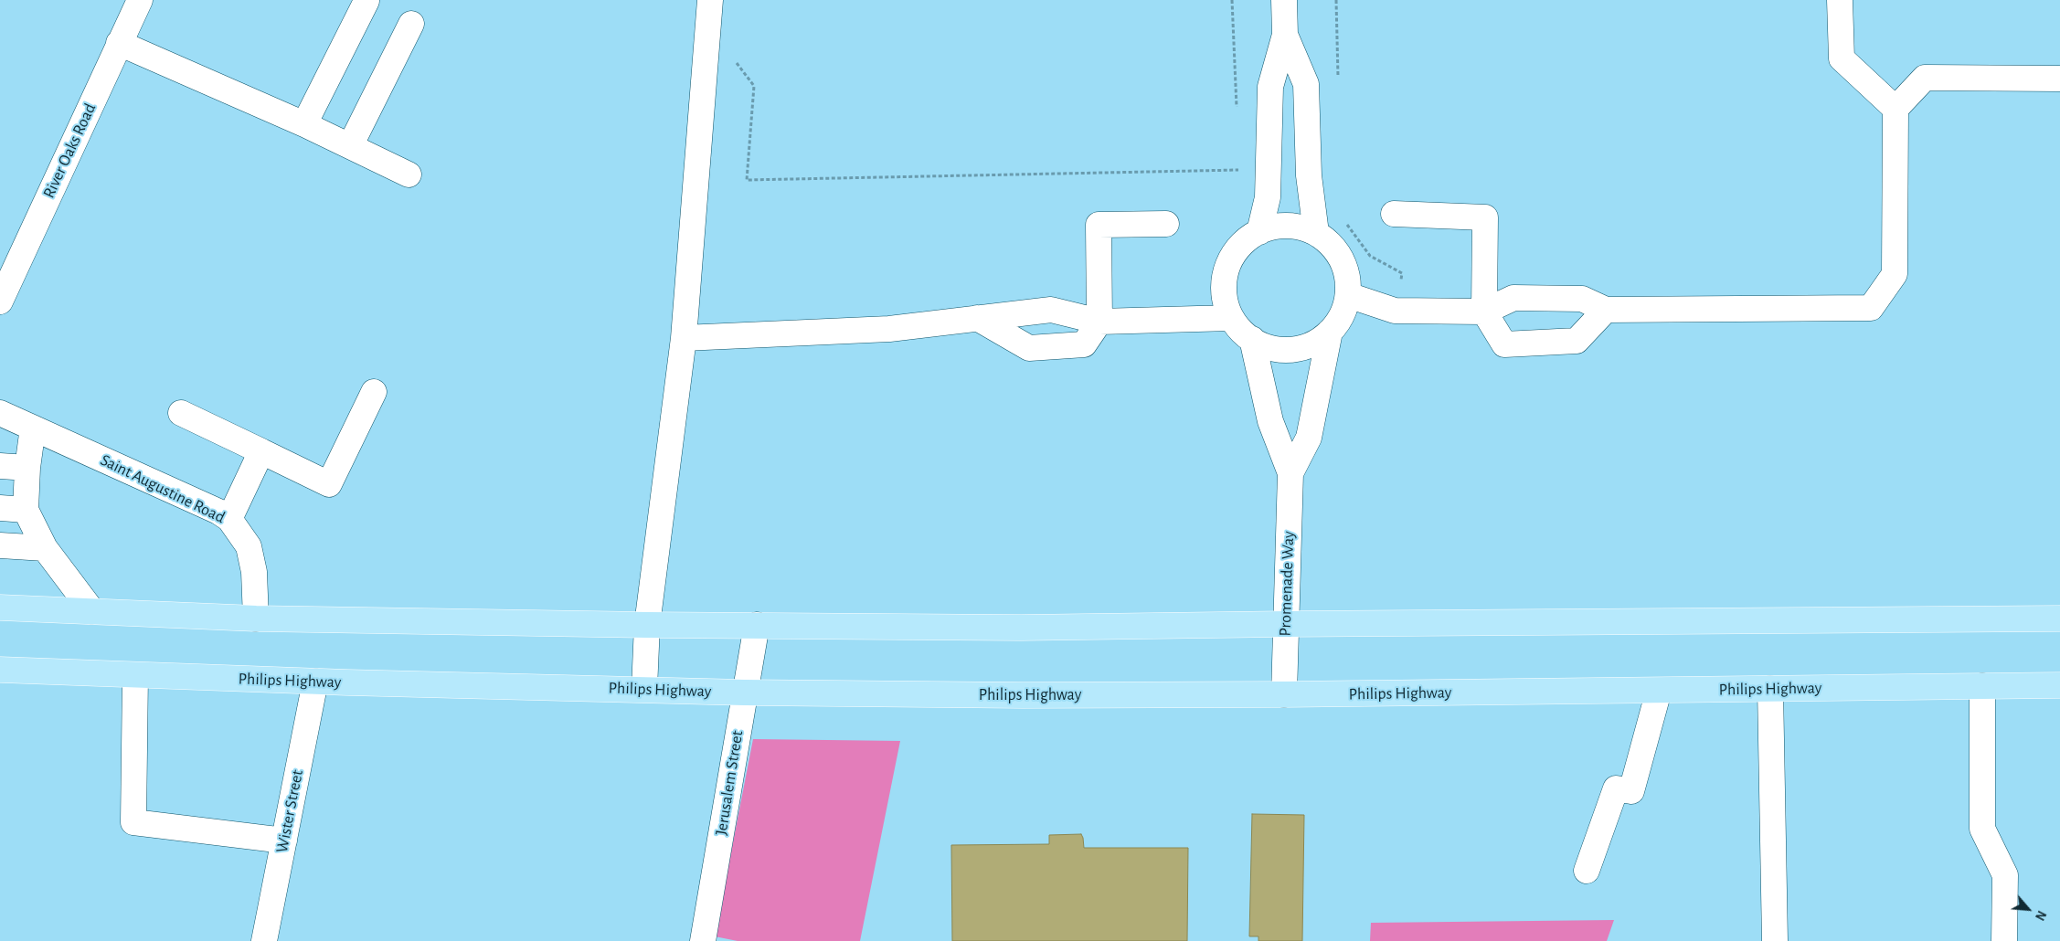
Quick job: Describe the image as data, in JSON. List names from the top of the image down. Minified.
{"streets":{"main road":["Philips Highway"],"street":["River Oaks Road","Saint Augustine Road","Promenade Way","Jerusalem Street","Wister Street"]},"crossings":[["Promenade Way","Philips Highway"],["Philips Highway","Jerusalem Street"],["Philips Highway","Wister Street"]],"north":"bottom right"}
